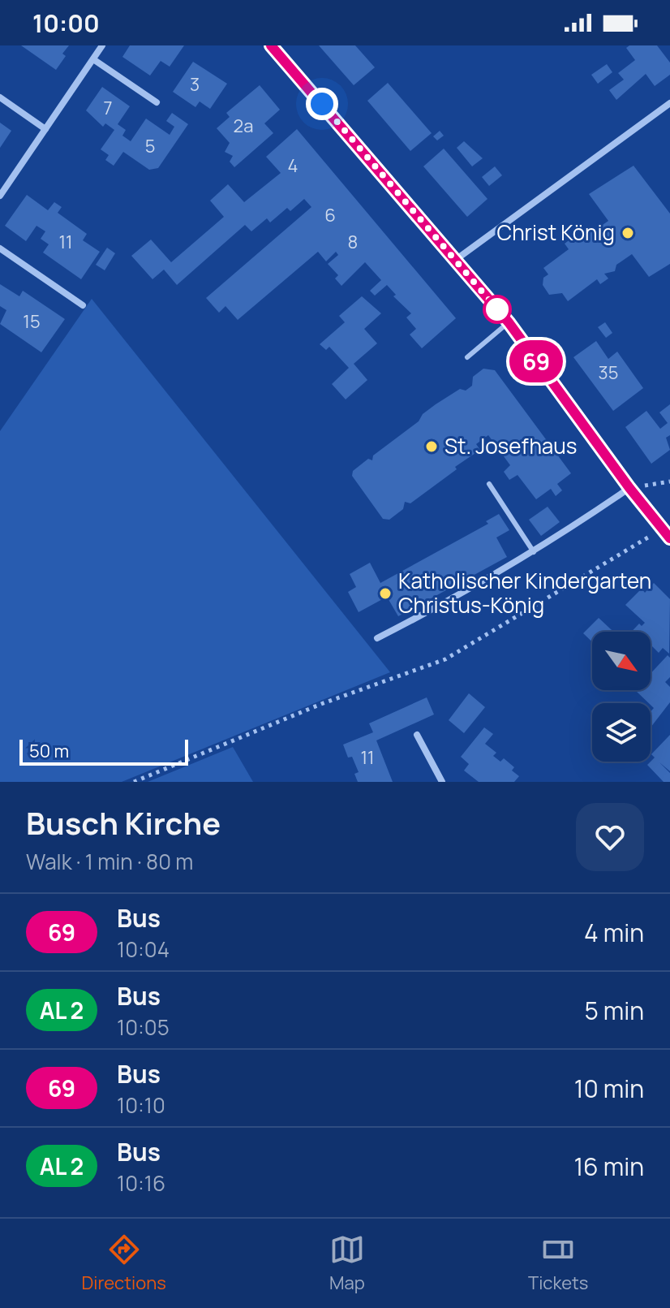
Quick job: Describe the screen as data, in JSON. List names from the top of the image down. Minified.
{"places":["Christ König","St. Josefhaus","Katholischer Kindergarten Christus-König"],"lines":["bus line 69"],"house_numbers":["3","7","2a","5","4","6","11","8","15","35","11"],"scale_bar":"50 m","north":"bottom right","page":{"status":"10:00","on_map":"69","scale":"50 m","heading":["Busch Kirche","Walk · 1 min · 80 m"],"list":[{"mark":"69","name":"Bus","note":"10:04","value":"4 min"},{"mark":"AL 2","name":"Bus","note":"10:05","value":"5 min"},{"mark":"69","name":"Bus","note":"10:10","value":"10 min"},{"mark":"AL 2","name":"Bus","note":"10:16","value":"16 min"}],"tabs":["Directions","Map","Tickets"]}}
